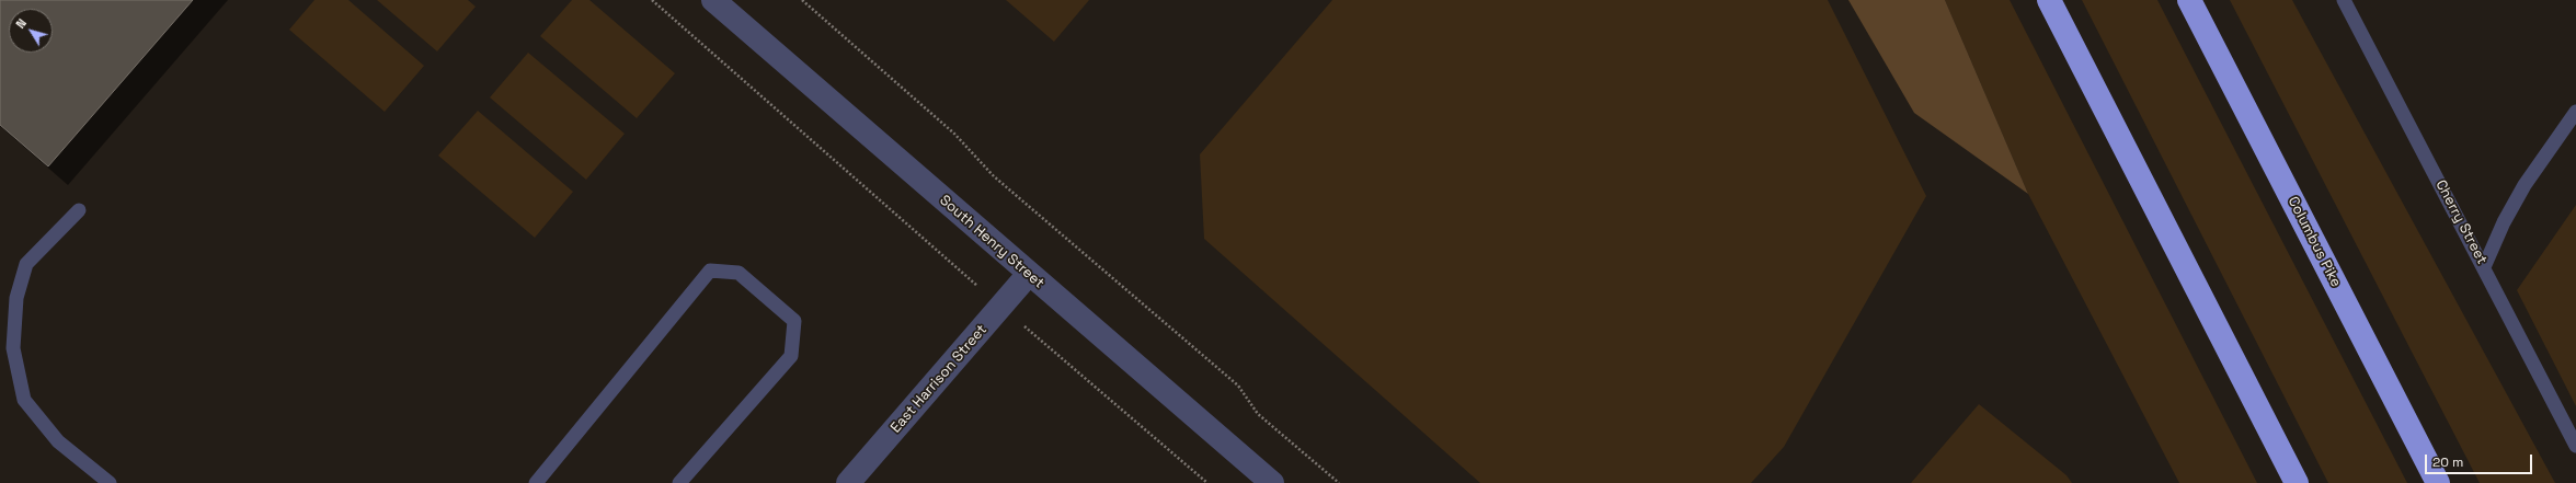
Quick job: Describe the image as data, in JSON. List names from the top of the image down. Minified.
{"streets":{"highway":["Columbus Pike"],"street":["South Henry Street","East Harrison Street"],"lane":["Cherry Street"]},"crossings":[["South Henry Street","East Harrison Street"]],"scale_bar":"20 m","north":"top left"}
